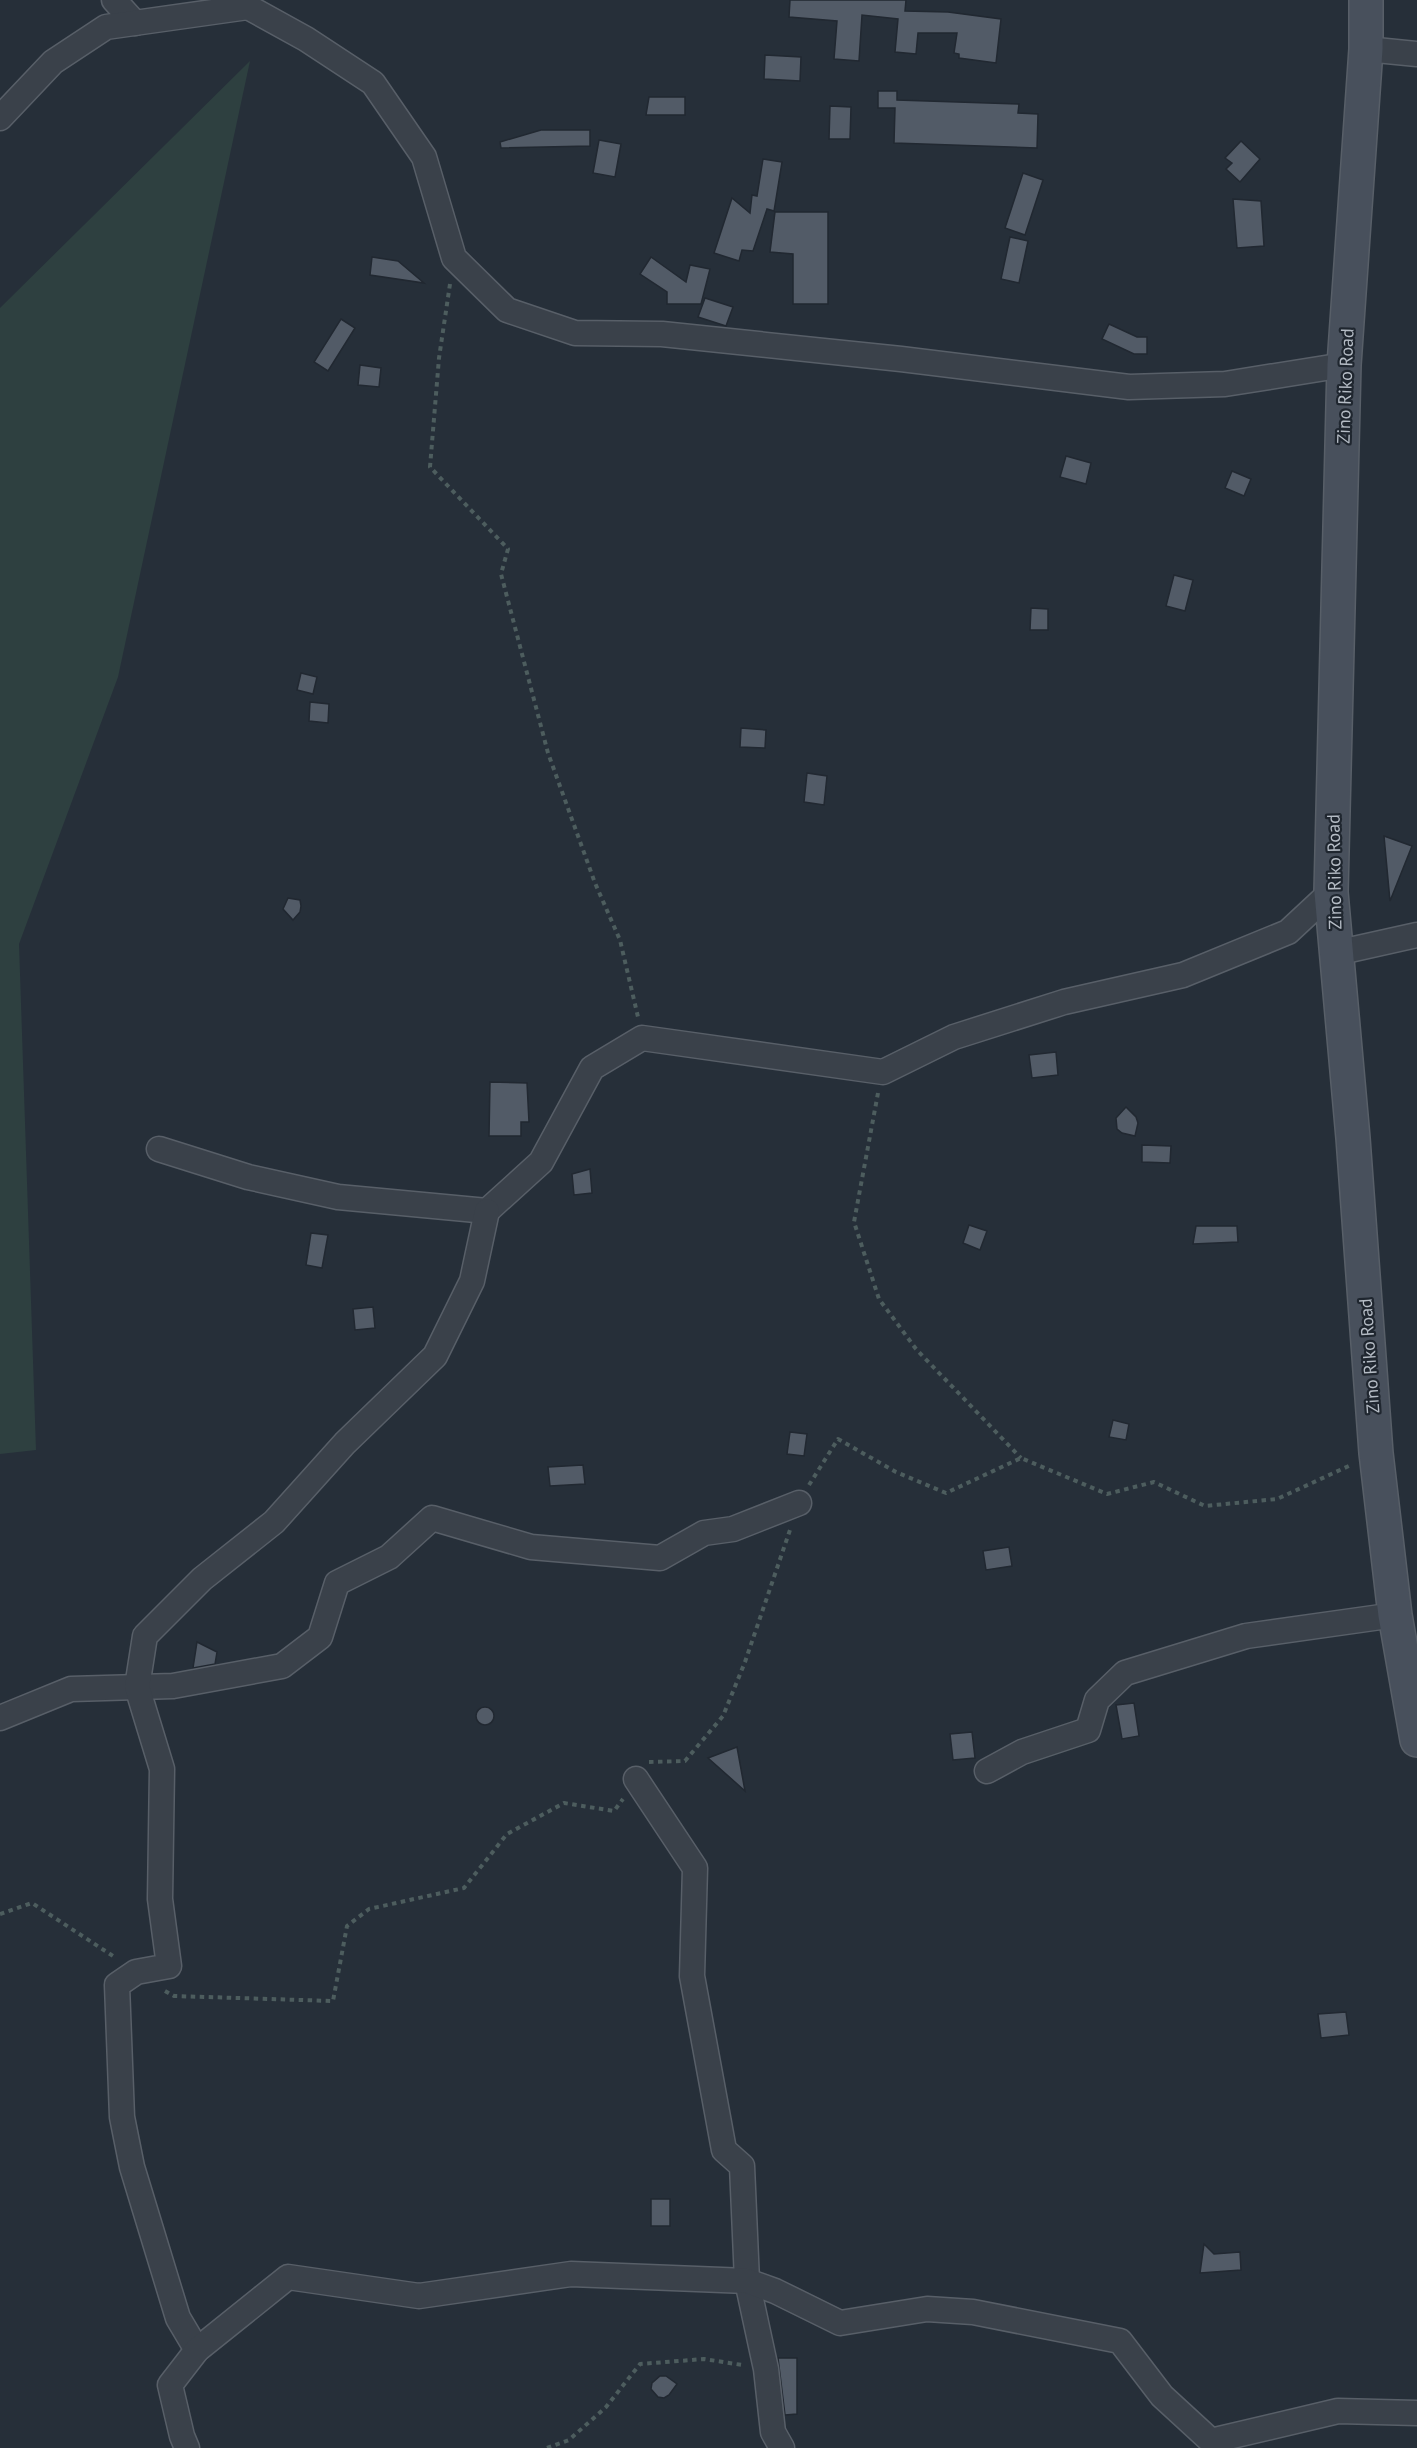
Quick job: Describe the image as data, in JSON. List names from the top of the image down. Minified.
{"streets":{"street":["Zino Riko Road"]}}
